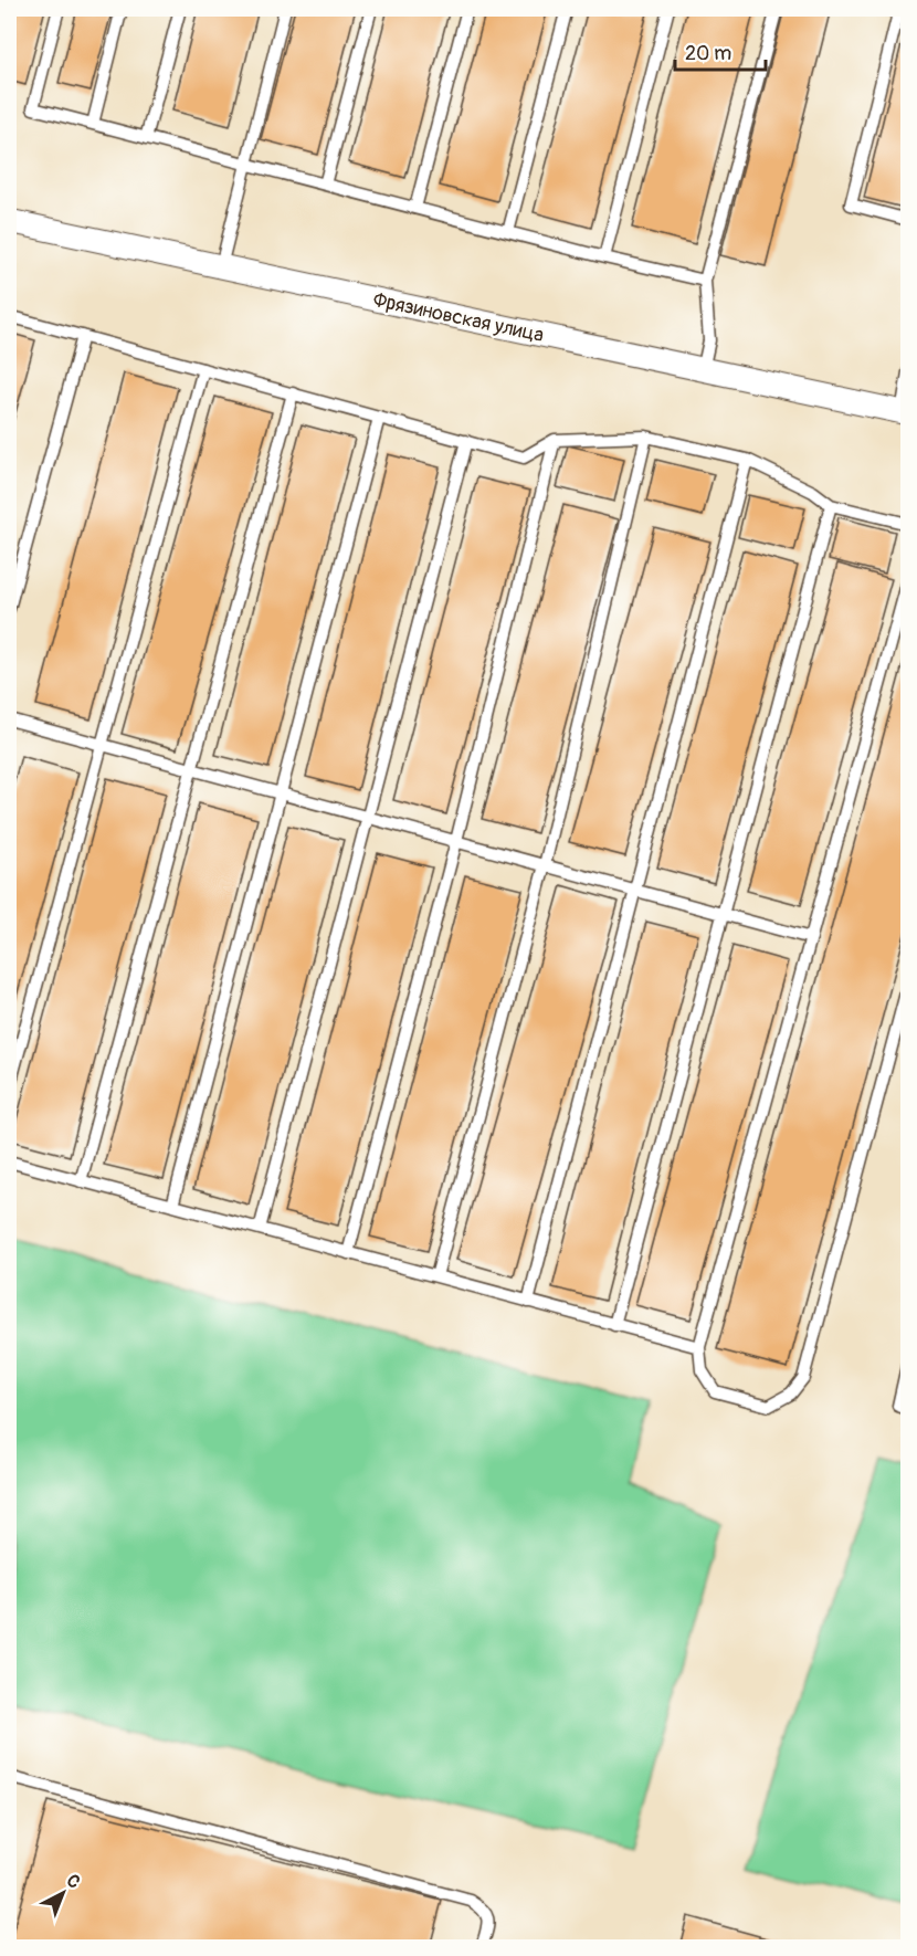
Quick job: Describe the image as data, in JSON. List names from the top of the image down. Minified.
{"streets":{"street":["Фрязиновская улица"]},"scale_bar":"20 m","north":"top right"}
